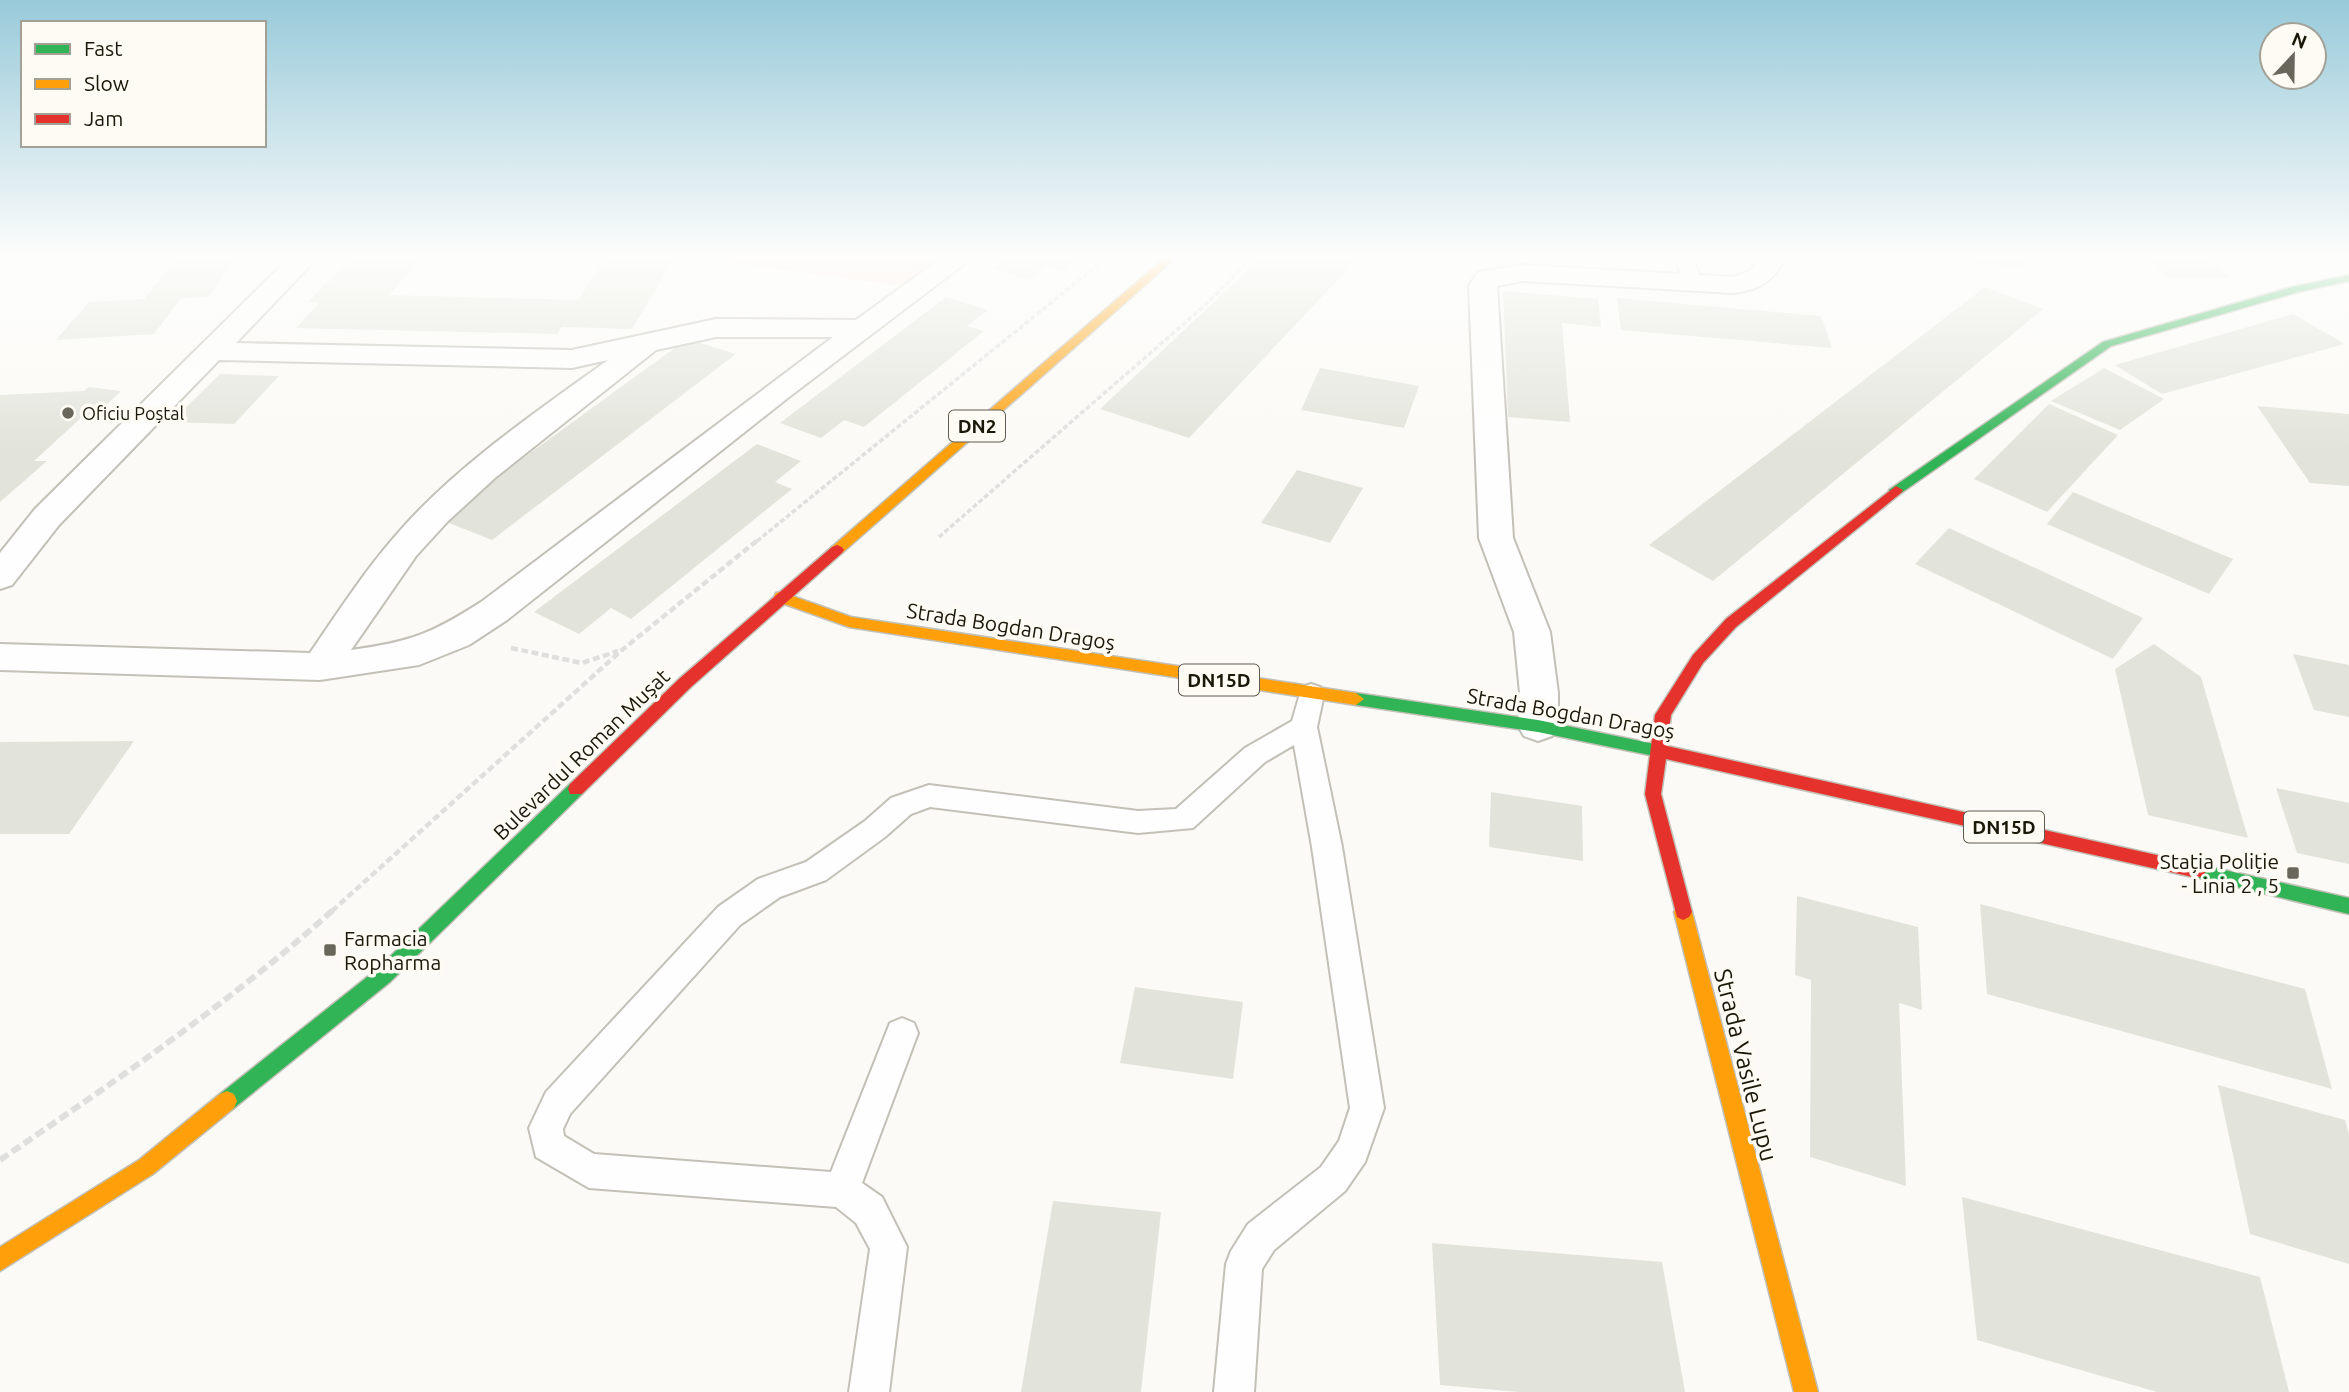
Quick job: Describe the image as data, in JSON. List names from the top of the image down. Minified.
{"streets":{"main road":["DN2","Strada Bogdan Dragoș","DN15D","Bulevardul Roman Mușat","Strada Vasile Lupu"]},"crossings":[["Strada Bogdan Dragoș","Bulevardul Roman Mușat"],["Strada Bogdan Dragoș","Strada Vasile Lupu"]],"places":{"other":["Oficiu Poștal"],"transit":["Stația Poliție - Linia 2 , 5","Farmacia Ropharma"]},"legend":["Fast","Slow","Jam"],"north":"top"}
